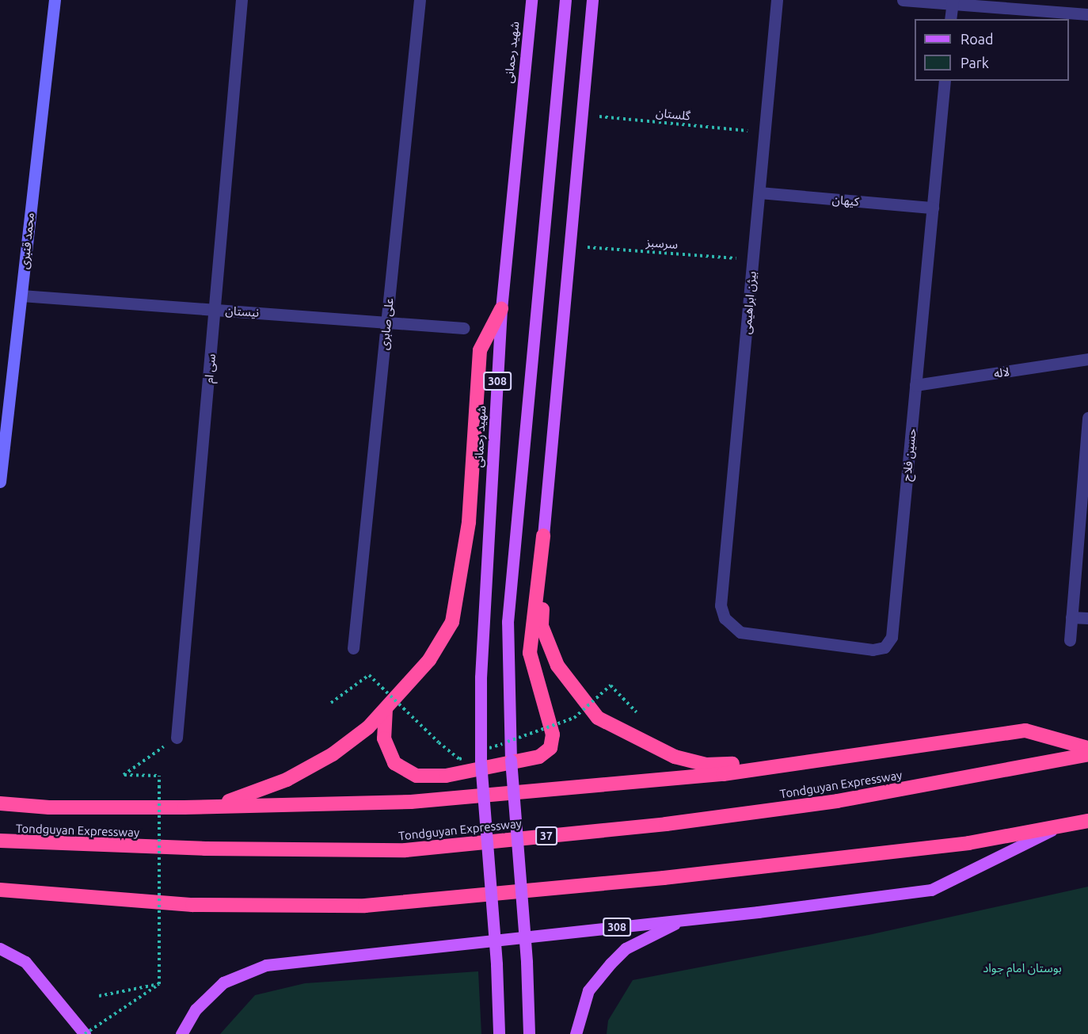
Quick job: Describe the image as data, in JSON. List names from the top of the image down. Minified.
{"streets":{"highway":["Tondguyan Expressway","37"],"main road":["شهید رحمانی","308"],"street":["کیهان","محمد قنبری","بیژن ابراهیمی","نیستان","علی صابری","سی ام","لاله","حسین فلاح"],"path":["گلستان","سرسبز"]},"crossings":[["گلستان","بیژن ابراهیمی"],["کیهان","بیژن ابراهیمی"],["کیهان","حسین فلاح"],["محمد قنبری","نیستان"],["سرسبز","بیژن ابراهیمی"],["بیژن ابراهیمی","حسین فلاح"],["نیستان","علی صابری"],["نیستان","سی ام"],["لاله","حسین فلاح"]],"parks":["بوستان امام جواد"],"legend":["Road","Park"]}
